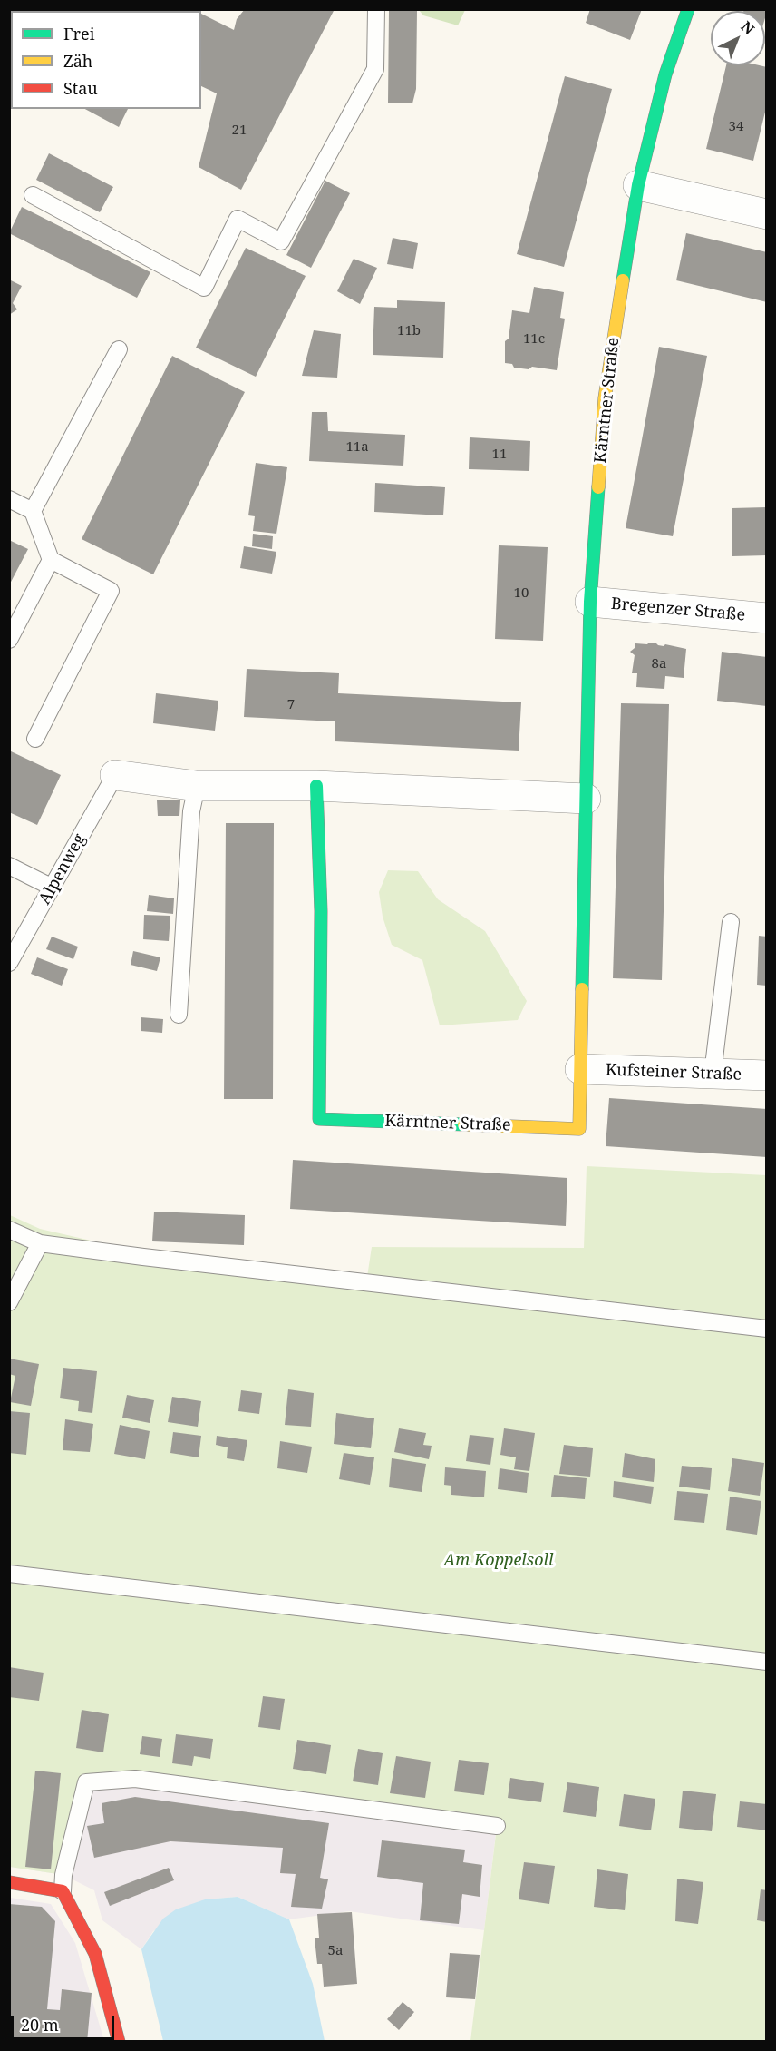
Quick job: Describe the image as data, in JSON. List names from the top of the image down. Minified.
{"streets":{"street":["Kärntner Straße","Bregenzer Straße","Kufsteiner Straße"],"lane":["Alpenweg"]},"crossings":[["Kärntner Straße","Bregenzer Straße"],["Kärntner Straße","Kufsteiner Straße"]],"parks":["Am Koppelsoll"],"house_numbers":["34","21","11b","11c","11a","11","10","8a","7","5a"],"legend":["Frei","Zäh","Stau"],"scale_bar":"20 m","north":"top right"}
